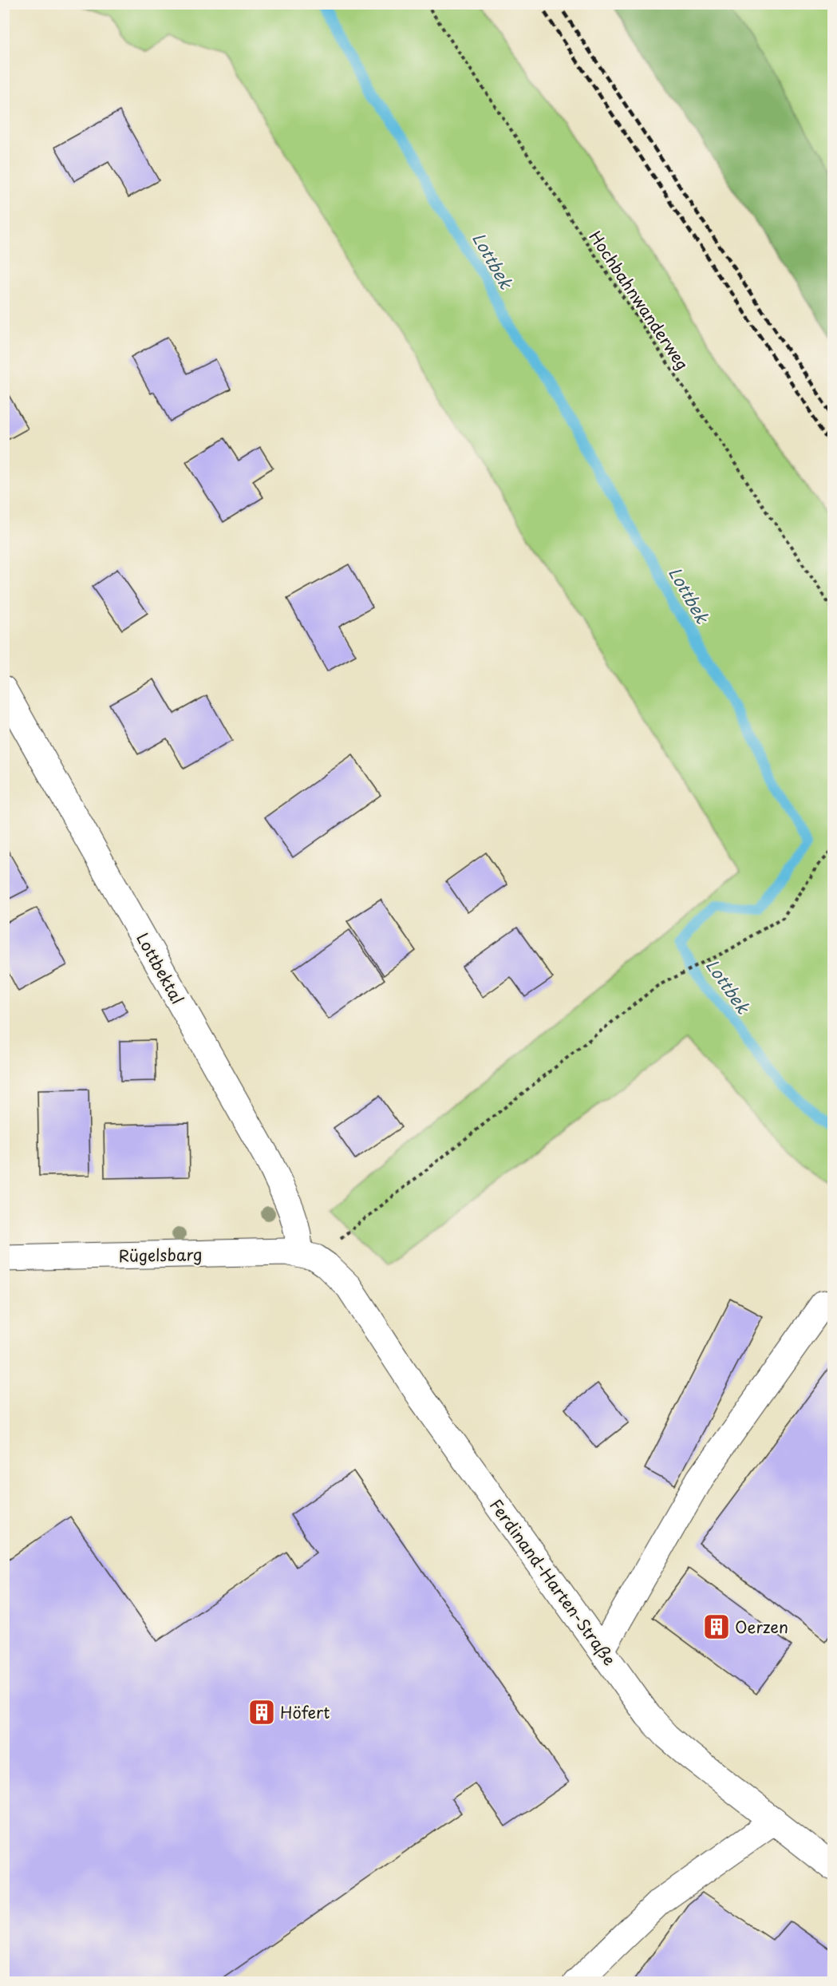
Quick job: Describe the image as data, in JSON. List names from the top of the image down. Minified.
{"streets":{"street":["Lottbektal","Rügelsbarg","Ferdinand-Harten-Straße"],"path":["Hochbahnwanderweg"]},"crossings":[["Lottbektal","Rügelsbarg"],["Lottbektal","Ferdinand-Harten-Straße"],["Rügelsbarg","Ferdinand-Harten-Straße"]],"water":["Lottbek"],"places":{"building":["Oerzen","Höfert"]}}
